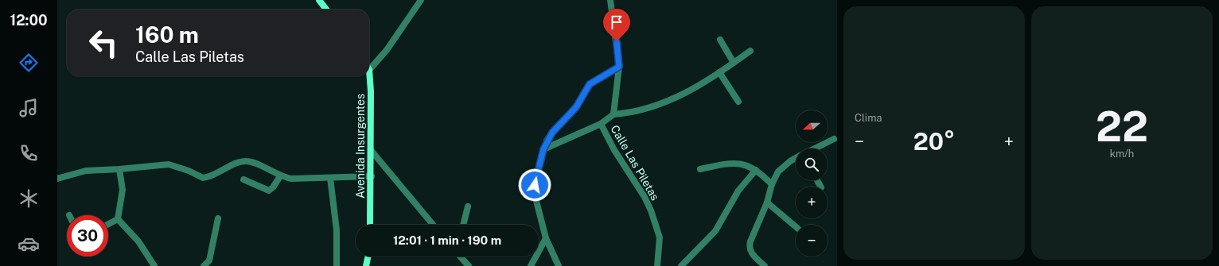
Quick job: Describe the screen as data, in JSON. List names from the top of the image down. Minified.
{"streets":{"main road":["Avenida Insurgentes"],"street":["Calle Las Piletas"]},"north":"left","page":{"tabs":"12:00","tile":["Clima",["22","km/h"]],"turn":["160 m","Calle Las Piletas"],"map_buttons":["+","−"],"heat":["−","20°","+"],"limit":"30","trip":"12:01 · 1 min · 190 m"}}
